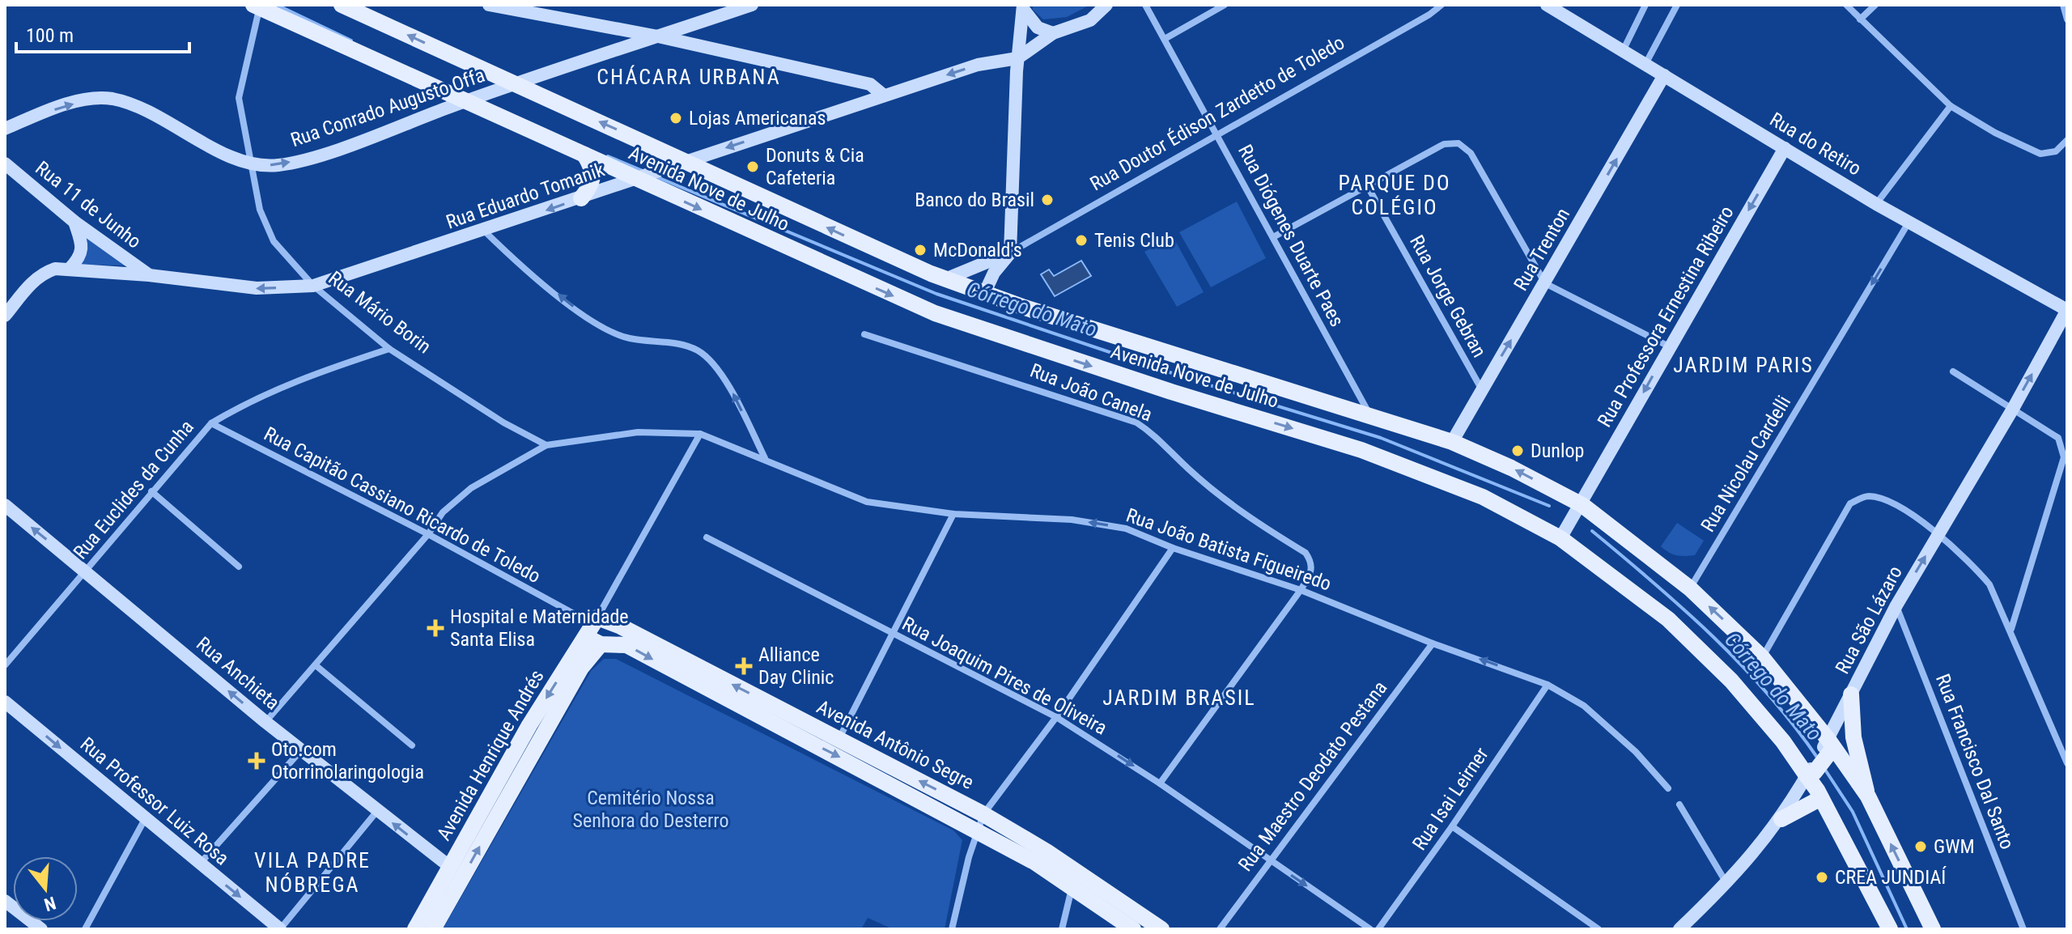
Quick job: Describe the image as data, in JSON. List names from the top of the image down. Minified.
{"streets":{"main road":["Avenida Nove de Julho","Avenida Antônio Segre","Avenida Henrique Andrés"],"street":["Rua Conrado Augusto Offa","Rua Doutor Édison Zardetto de Toledo","Rua do Retiro","Rua Eduardo Tomanik","Rua 11 de Junho","Rua Diógenes Duarte Paes","Rua Trenton","Rua Jorge Gebran","Rua Mário Borin","Rua Professora Ernestina Ribeiro","Rua João Canela","Rua Nicolau Cardelli","Rua Euclides da Cunha","Rua Capitão Cassiano Ricardo de Toledo","Rua João Batista Figueiredo","Rua São Lázaro","Rua Anchieta","Rua Joaquim Pires de Oliveira","Rua Francisco Dal Santo","Rua Maestro Deodato Pestana","Rua Isai Leirner","Rua Professor Luiz Rosa"]},"crossings":[["Rua Conrado Augusto Offa","Avenida Nove de Julho"],["Rua Conrado Augusto Offa","Rua Mário Borin"],["Rua Doutor Édison Zardetto de Toledo","Avenida Nove de Julho"],["Rua Doutor Édison Zardetto de Toledo","Rua Diógenes Duarte Paes"],["Rua do Retiro","Rua Trenton"],["Rua do Retiro","Rua Professora Ernestina Ribeiro"],["Rua do Retiro","Rua Nicolau Cardelli"],["Rua do Retiro","Rua São Lázaro"],["Avenida Nove de Julho","Rua Eduardo Tomanik"],["Avenida Nove de Julho","Rua Diógenes Duarte Paes"],["Avenida Nove de Julho","Rua Trenton"],["Avenida Nove de Julho","Rua Mário Borin"],["Avenida Nove de Julho","Rua Professora Ernestina Ribeiro"],["Avenida Nove de Julho","Rua Nicolau Cardelli"],["Avenida Nove de Julho","Rua São Lázaro"],["Rua Eduardo Tomanik","Rua 11 de Junho"],["Rua Eduardo Tomanik","Rua Mário Borin"],["Rua Trenton","Rua Jorge Gebran"],["Rua Mário Borin","Rua Euclides da Cunha"],["Rua João Canela","Rua João Batista Figueiredo"],["Rua Euclides da Cunha","Rua Capitão Cassiano Ricardo de Toledo"],["Rua Euclides da Cunha","Rua Anchieta"],["Rua Capitão Cassiano Ricardo de Toledo","Avenida Antônio Segre"],["Rua Capitão Cassiano Ricardo de Toledo","Avenida Henrique Andrés"],["Rua João Batista Figueiredo","Avenida Henrique Andrés"],["Rua João Batista Figueiredo","Rua Maestro Deodato Pestana"],["Rua João Batista Figueiredo","Rua Isai Leirner"],["Rua São Lázaro","Rua Francisco Dal Santo"],["Rua Anchieta","Avenida Henrique Andrés"],["Rua Joaquim Pires de Oliveira","Rua Maestro Deodato Pestana"],["Avenida Antônio Segre","Avenida Henrique Andrés"]],"one_way":["Rua Conrado Augusto Offa","Rua Eduardo Tomanik","Rua Trenton","Rua Professora Ernestina Ribeiro","Rua Nicolau Cardelli","Rua São Lázaro","Rua Anchieta","Rua Professor Luiz Rosa"],"districts":["CHÁCARA URBANA","PARQUE DO COLÉGIO","JARDIM PARIS","JARDIM BRASIL","VILA PADRE NÓBREGA"],"water":["Córrego do Mato"],"parks":["Cemitério Nossa Senhora do Desterro"],"places":{"other":["Lojas Americanas","Donuts & Cia Cafeteria","Banco do Brasil","Tenis Club","McDonald's","Dunlop","GWM","CREA JUNDIAÍ"],"health":["Hospital e Maternidade Santa Elisa","Alliance Day Clinic","Oto.com Otorrinolaringologia"]},"scale_bar":"100 m","north":"bottom"}
